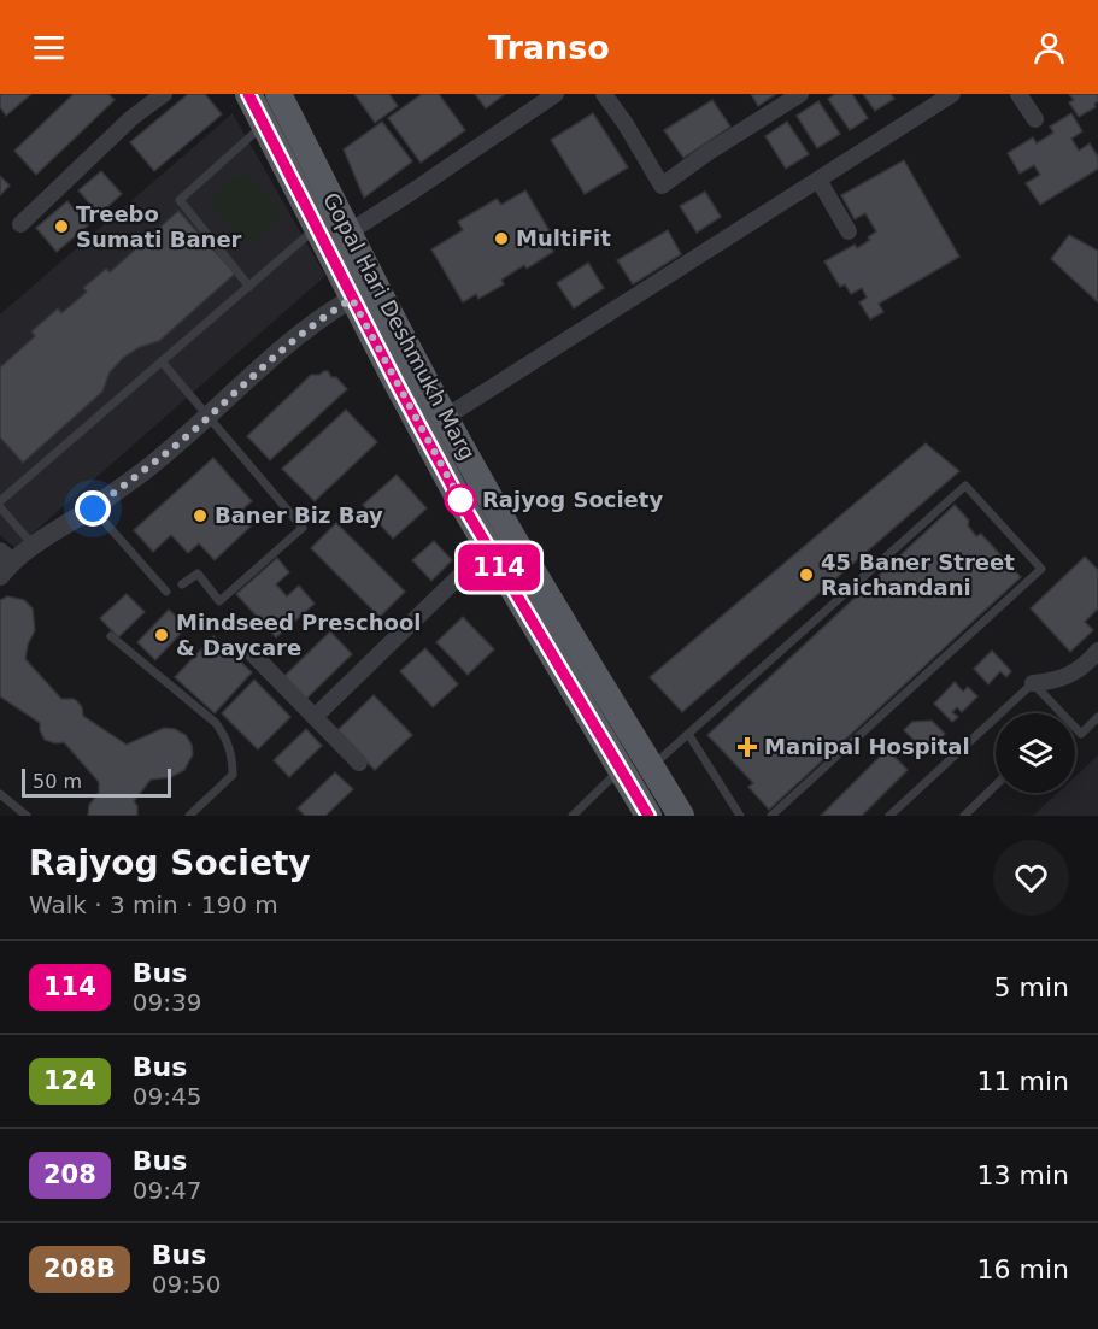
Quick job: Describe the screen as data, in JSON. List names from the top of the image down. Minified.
{"streets":{"main road":["Gopal Hari Deshmukh Marg"]},"places":{"other":["Treebo Sumati Baner","MultiFit","Rajyog Society","Baner Biz Bay","45 Baner Street Raichandani","Mindseed Preschool & Daycare"],"health":["Manipal Hospital"]},"lines":["bus line 114"],"scale_bar":"50 m","page":{"header":"Transo","on_map":"114","scale":"50 m","heading":["Rajyog Society","Walk · 3 min · 190 m"],"list":[{"mark":"114","name":"Bus","note":"09:39","value":"5 min"},{"mark":"124","name":"Bus","note":"09:45","value":"11 min"},{"mark":"208","name":"Bus","note":"09:47","value":"13 min"},{"mark":"208B","name":"Bus","note":"09:50","value":"16 min"}]}}
